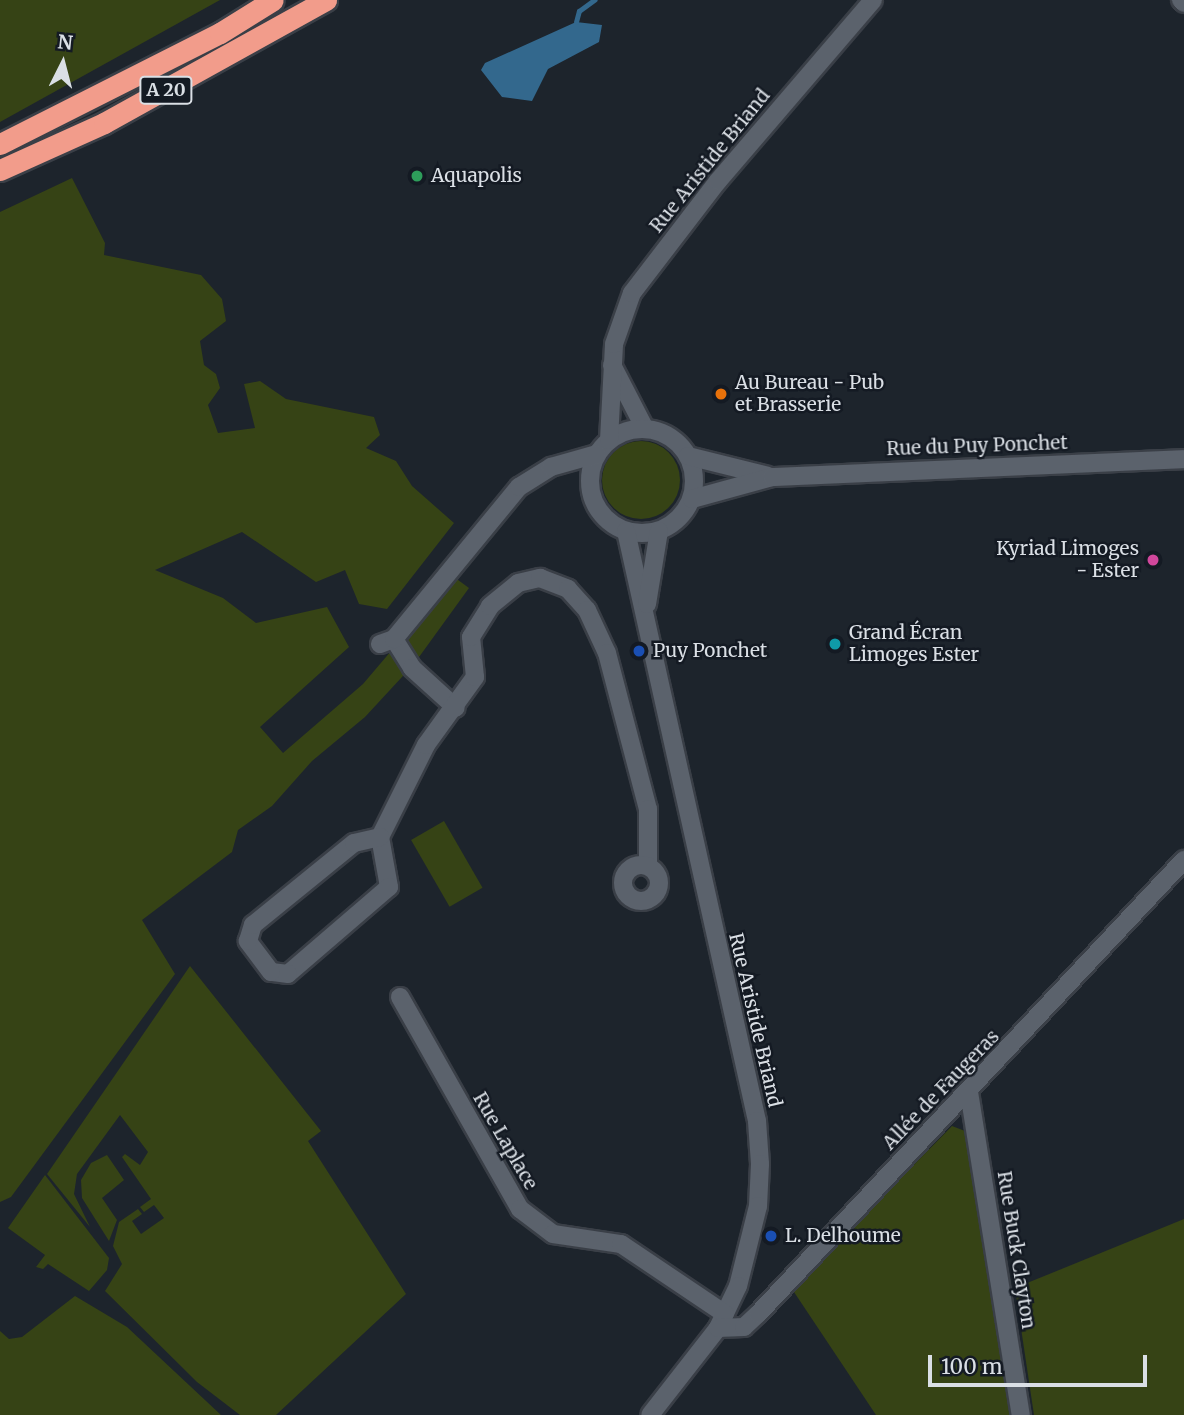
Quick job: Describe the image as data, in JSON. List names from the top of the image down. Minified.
{"streets":{"highway":["A 20"],"street":["Rue Aristide Briand","Rue du Puy Ponchet","Allée de Faugeras","Rue Laplace","Rue Buck Clayton"]},"crossings":[["Rue Aristide Briand","Rue du Puy Ponchet"],["Rue Aristide Briand","Allée de Faugeras"],["Rue Aristide Briand","Rue Laplace"],["Allée de Faugeras","Rue Laplace"],["Allée de Faugeras","Rue Buck Clayton"]],"places":["Aquapolis","Au Bureau - Pub et Brasserie","Kyriad Limoges - Ester","Grand Écran Limoges Ester","Puy Ponchet","L. Delhoume"],"scale_bar":"100 m","north":"top"}
